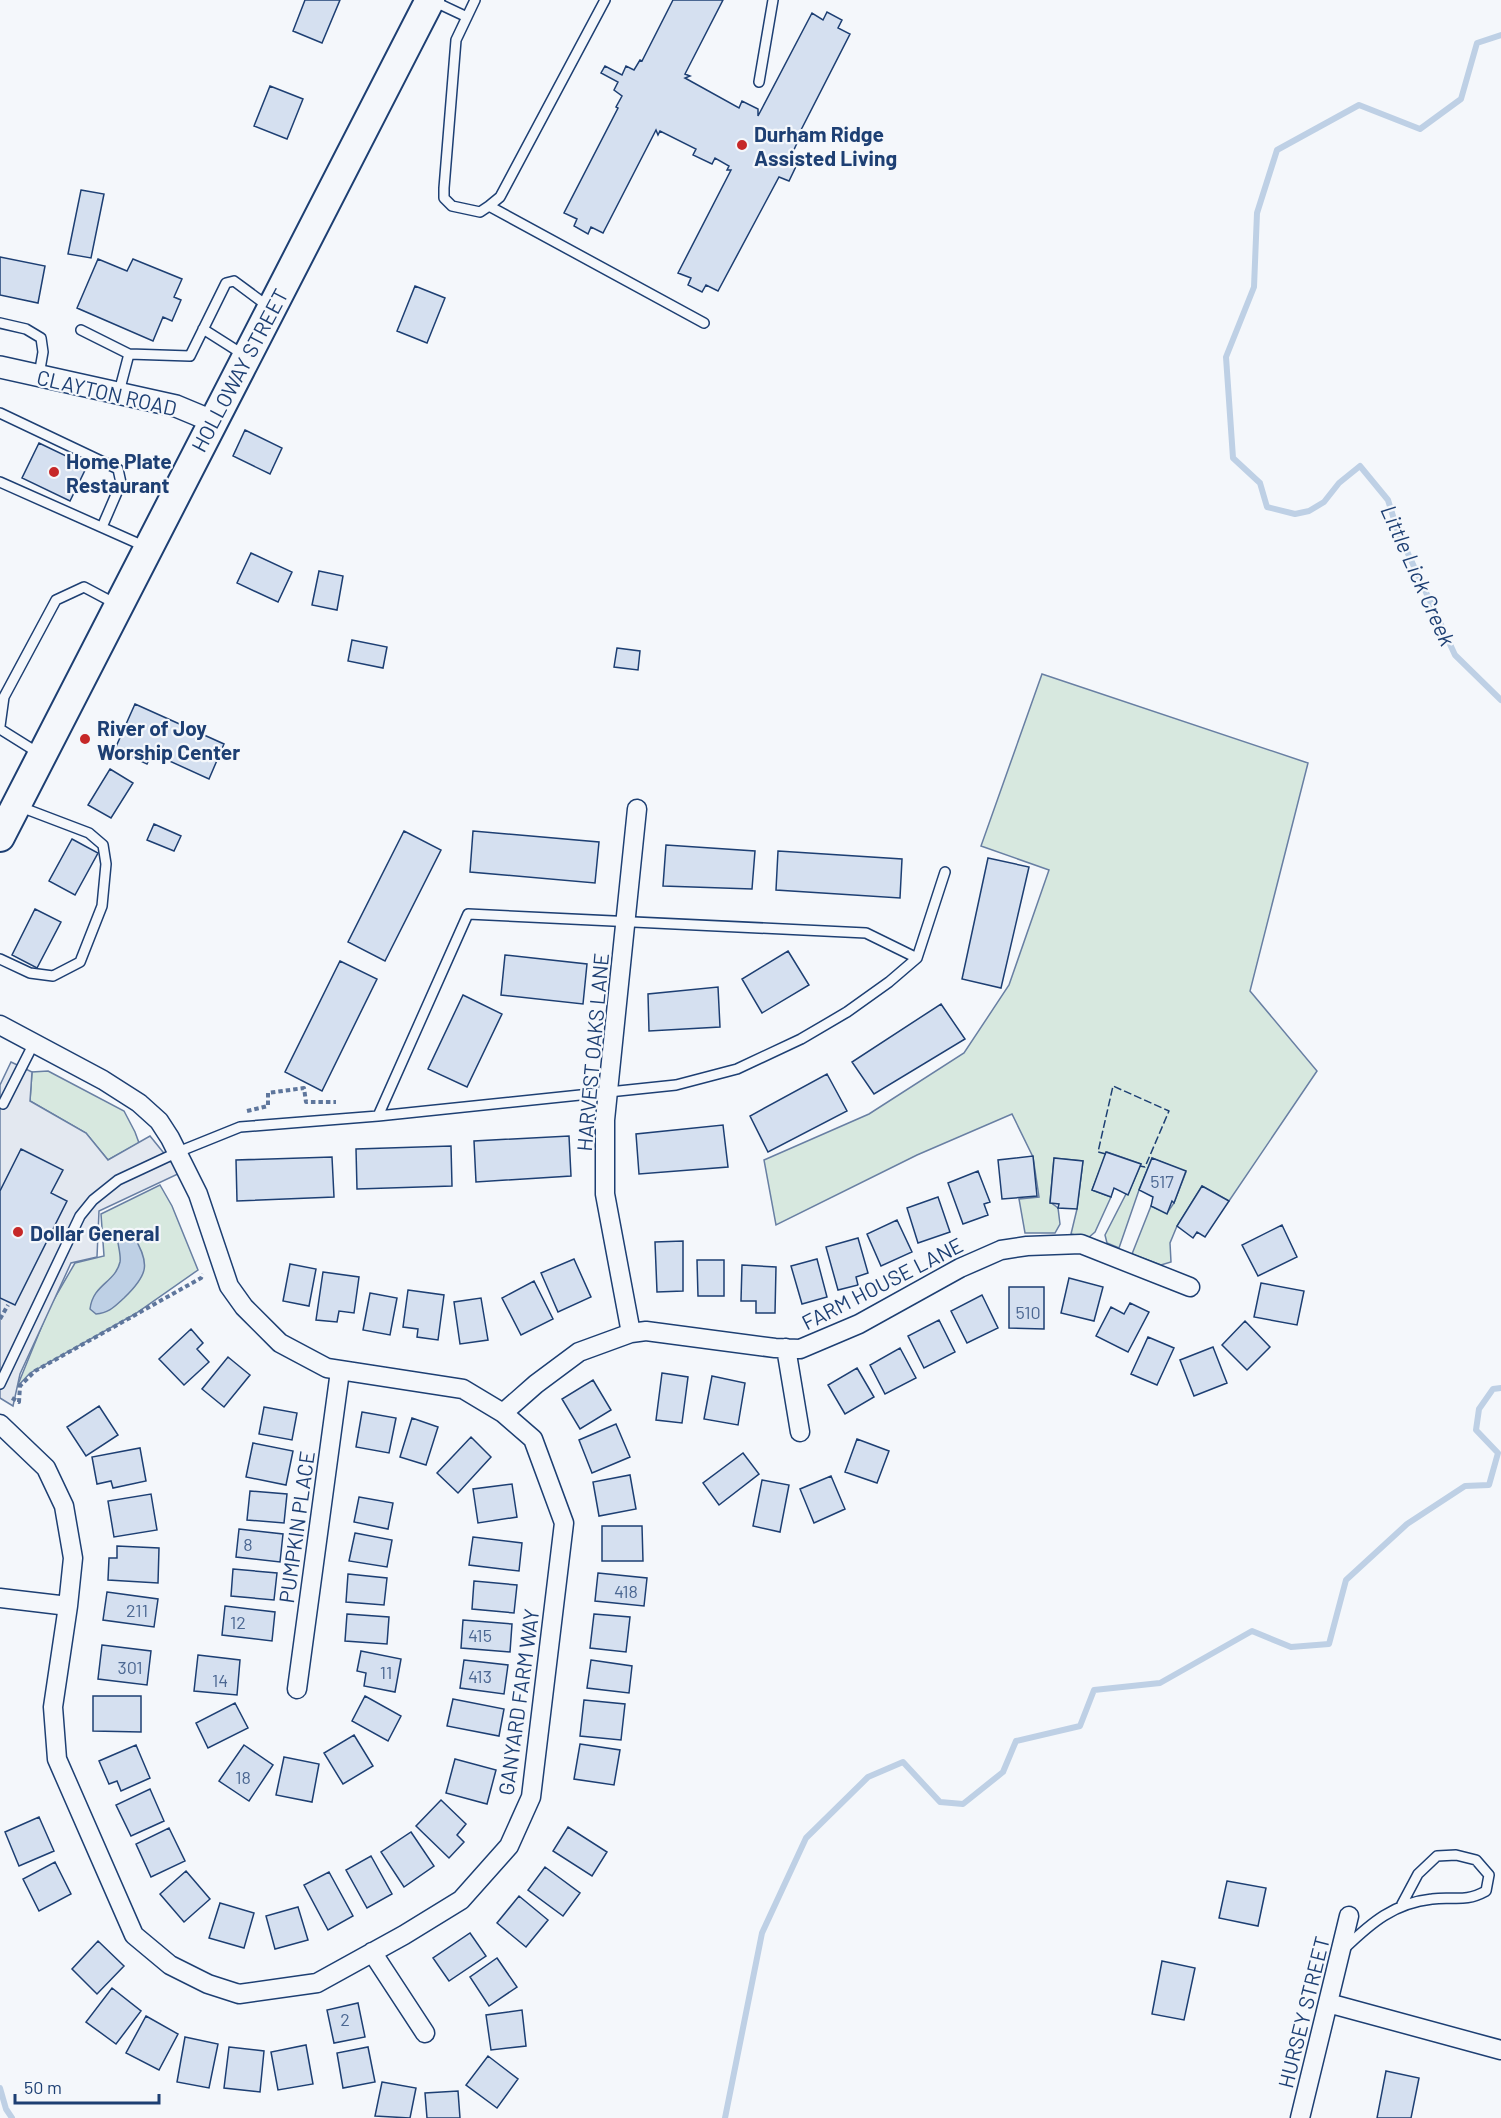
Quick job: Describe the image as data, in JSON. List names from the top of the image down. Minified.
{"streets":{"highway":["HOLLOWAY STREET"],"street":["CLAYTON ROAD","HARVEST OAKS LANE","FARM HOUSE LANE","PUMPKIN PLACE","GANYARD FARM WAY","HURSEY STREET"]},"crossings":[["HOLLOWAY STREET","CLAYTON ROAD"],["HARVEST OAKS LANE","FARM HOUSE LANE"],["FARM HOUSE LANE","GANYARD FARM WAY"],["PUMPKIN PLACE","GANYARD FARM WAY"]],"water":["Little Lick Creek"],"places":["Durham Ridge Assisted Living","Home Plate Restaurant","River of Joy Worship Center","Dollar General"],"house_numbers":["517","510","8","418","211","12","415","301","11","413","14","18","2"],"scale_bar":"50 m"}
